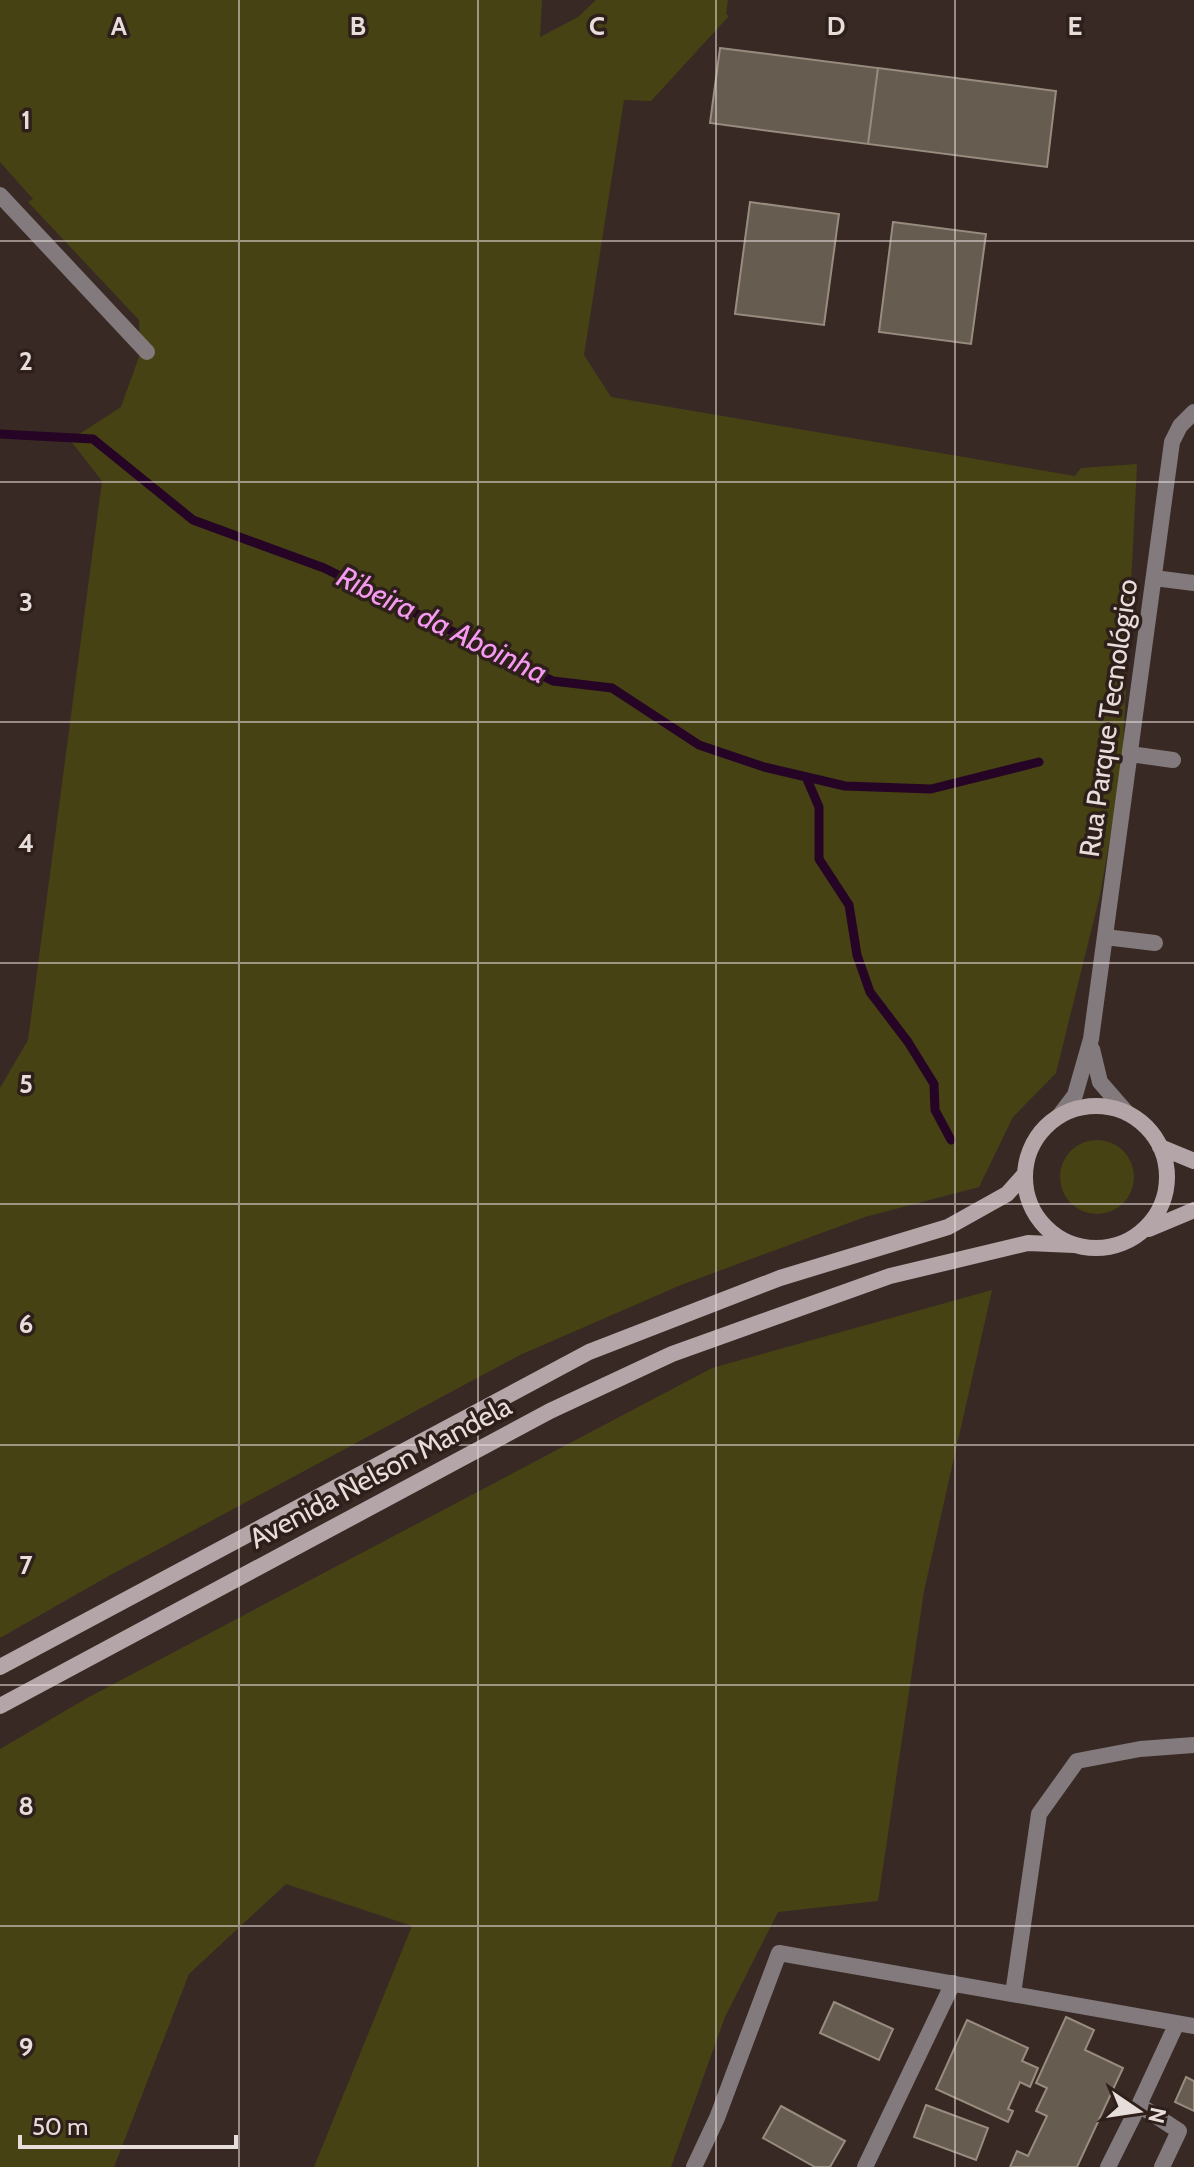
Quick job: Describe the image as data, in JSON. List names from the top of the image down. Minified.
{"streets":{"main road":["Avenida Nelson Mandela"],"street":["Rua Parque Tecnológico"]},"crossings":[["Rua Parque Tecnológico","Avenida Nelson Mandela"]],"water":["Ribeira da Aboinha"],"scale_bar":"50 m","north":"right","grid":{"columns":["A","B","C","D","E"],"rows":["1","2","3","4","5","6","7","8","9"]}}
